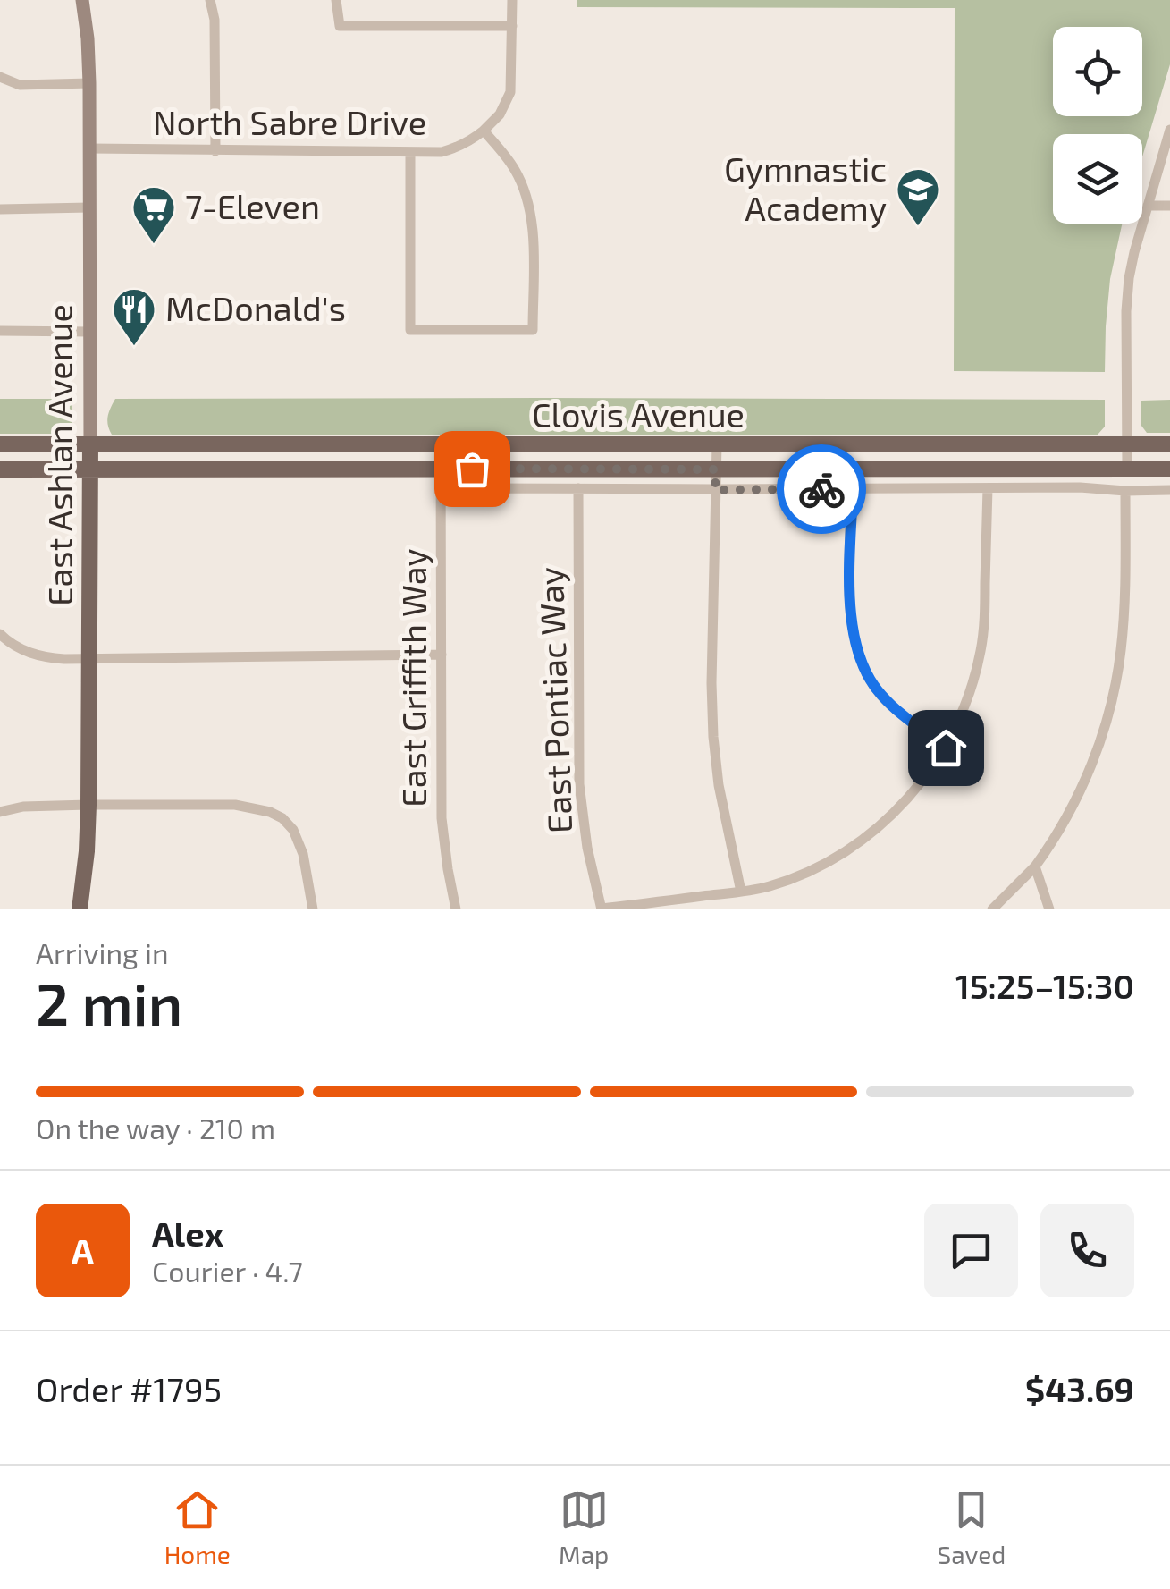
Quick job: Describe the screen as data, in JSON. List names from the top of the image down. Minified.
{"streets":{"main road":["Clovis Avenue","East Ashlan Avenue"],"street":["North Sabre Drive","East Griffith Way","East Pontiac Way"]},"crossings":[["North Sabre Drive","East Ashlan Avenue"],["Clovis Avenue","East Ashlan Avenue"],["Clovis Avenue","East Griffith Way"]],"places":{"school or university":["Gymnastic Academy"],"supermarket":["7-Eleven"],"restaurant":["McDonald's"]},"page":{"heading":["2 min","Arriving in","15:25–15:30"],"panel":["Alex","Courier · 4.7","Order #1795","$43.69"],"bar":"On the way · 210 m","round":"A","tabs":["Home","Map","Saved"]}}
